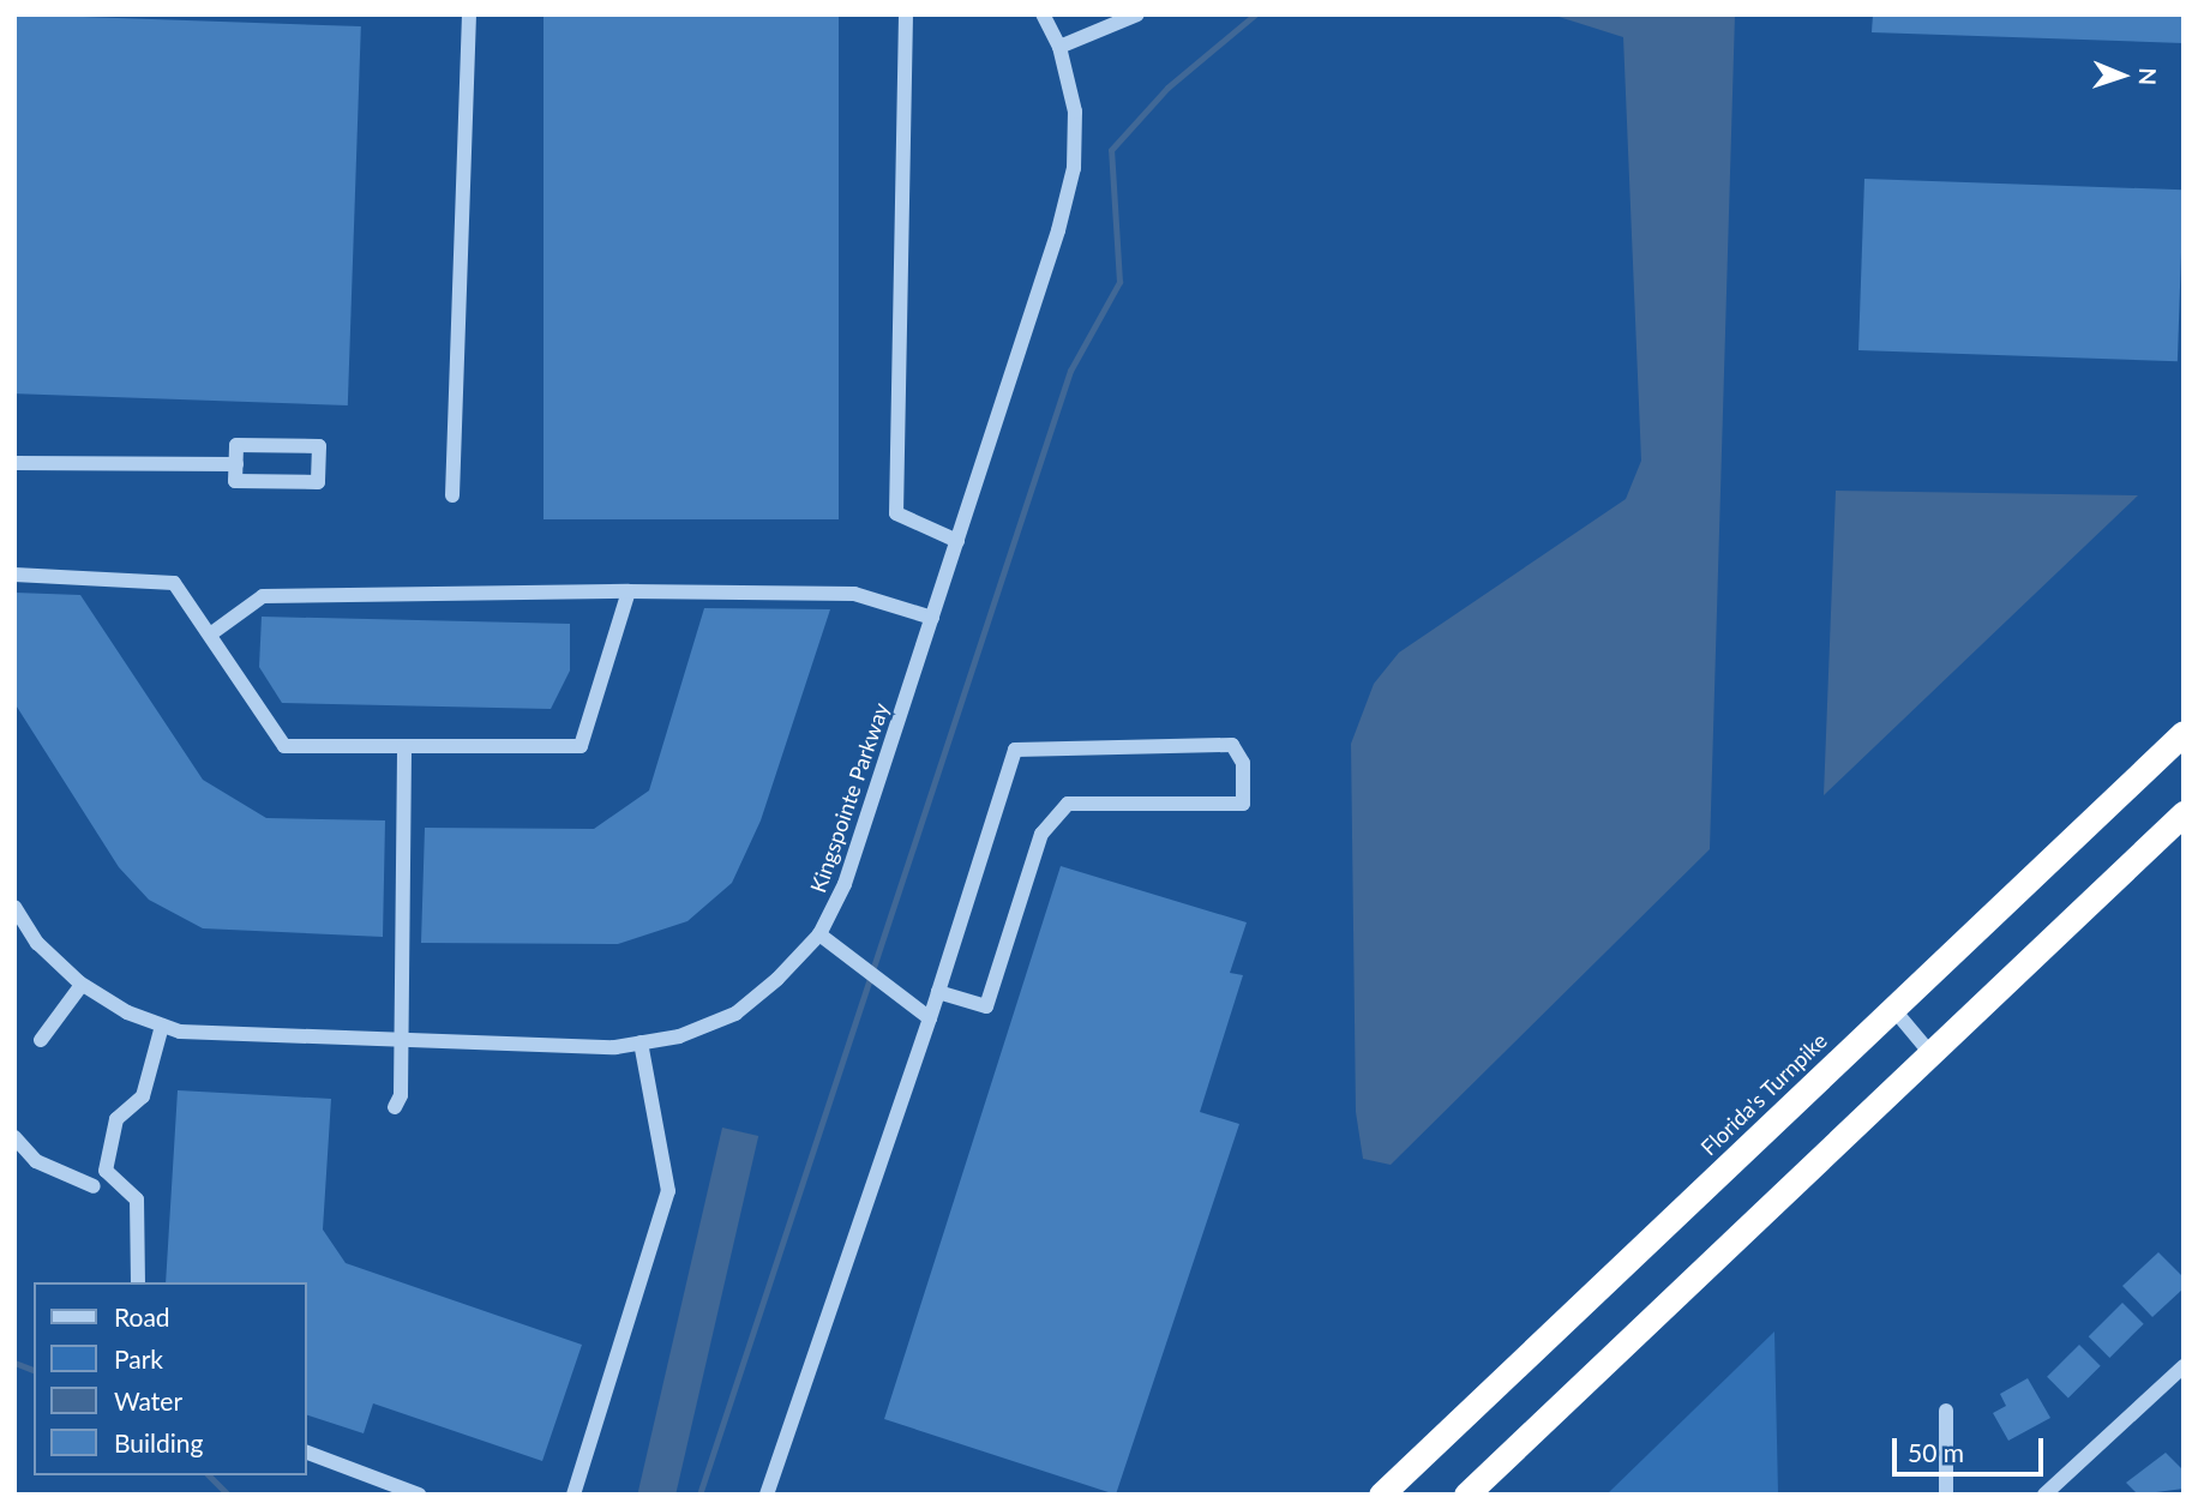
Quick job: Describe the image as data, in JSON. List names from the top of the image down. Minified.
{"streets":{"highway":["Florida's Turnpike"],"street":["Kingspointe Parkway"]},"legend":["Road","Park","Water","Building"],"scale_bar":"50 m","north":"right"}
